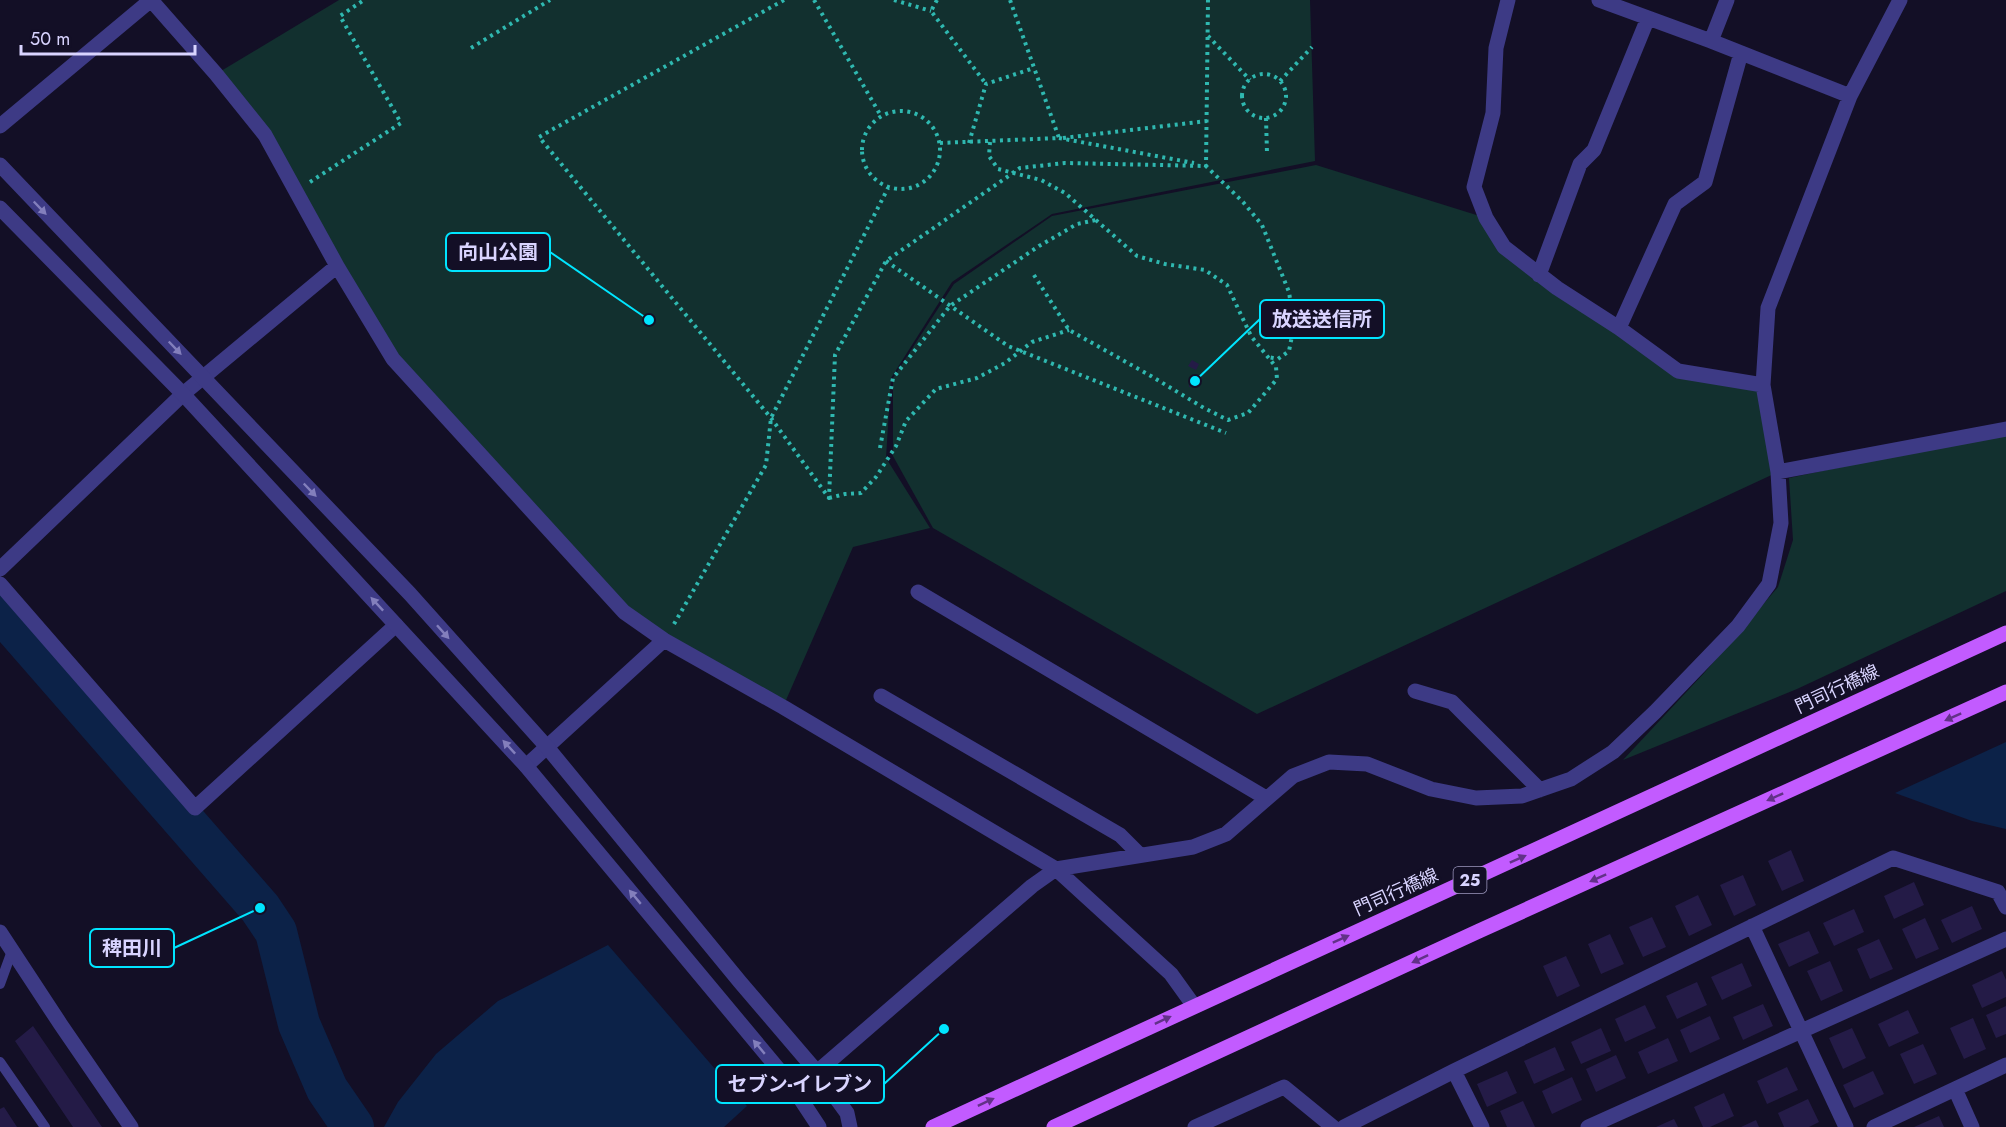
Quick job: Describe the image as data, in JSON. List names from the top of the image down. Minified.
{"streets":{"main road":["門司行橋線","25"]},"places":["向山公園","放送送信所","稗田川","セブン-イレブン"],"scale_bar":"50 m"}
